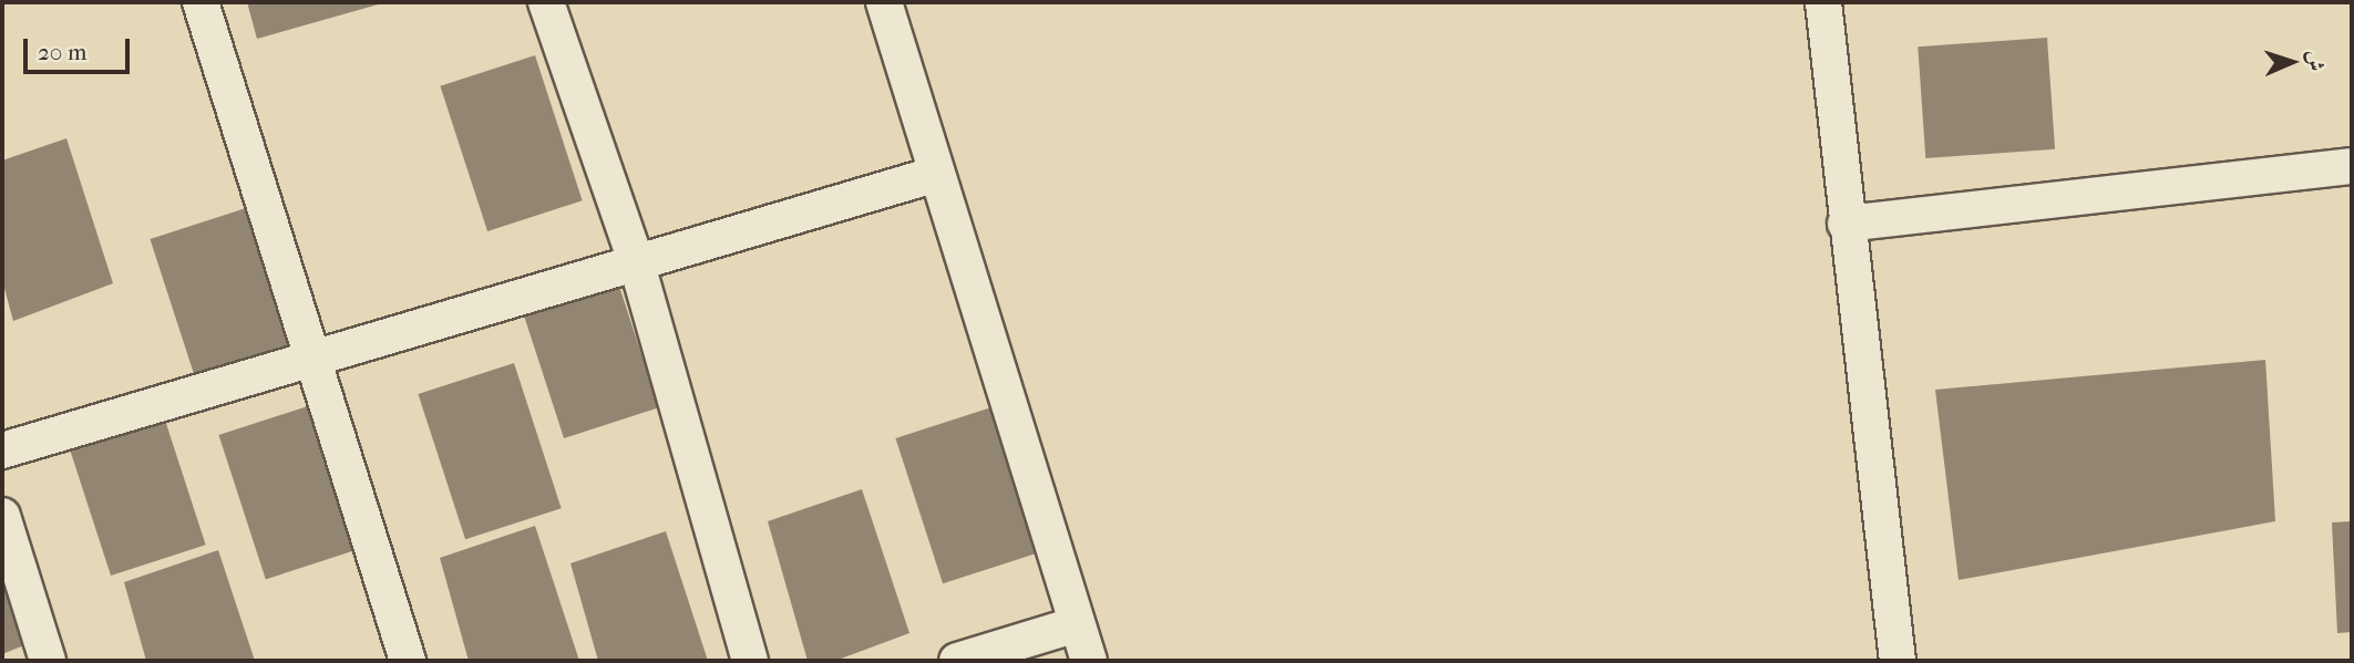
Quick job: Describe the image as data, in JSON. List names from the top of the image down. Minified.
{"scale_bar":"20 m","north":"right"}
